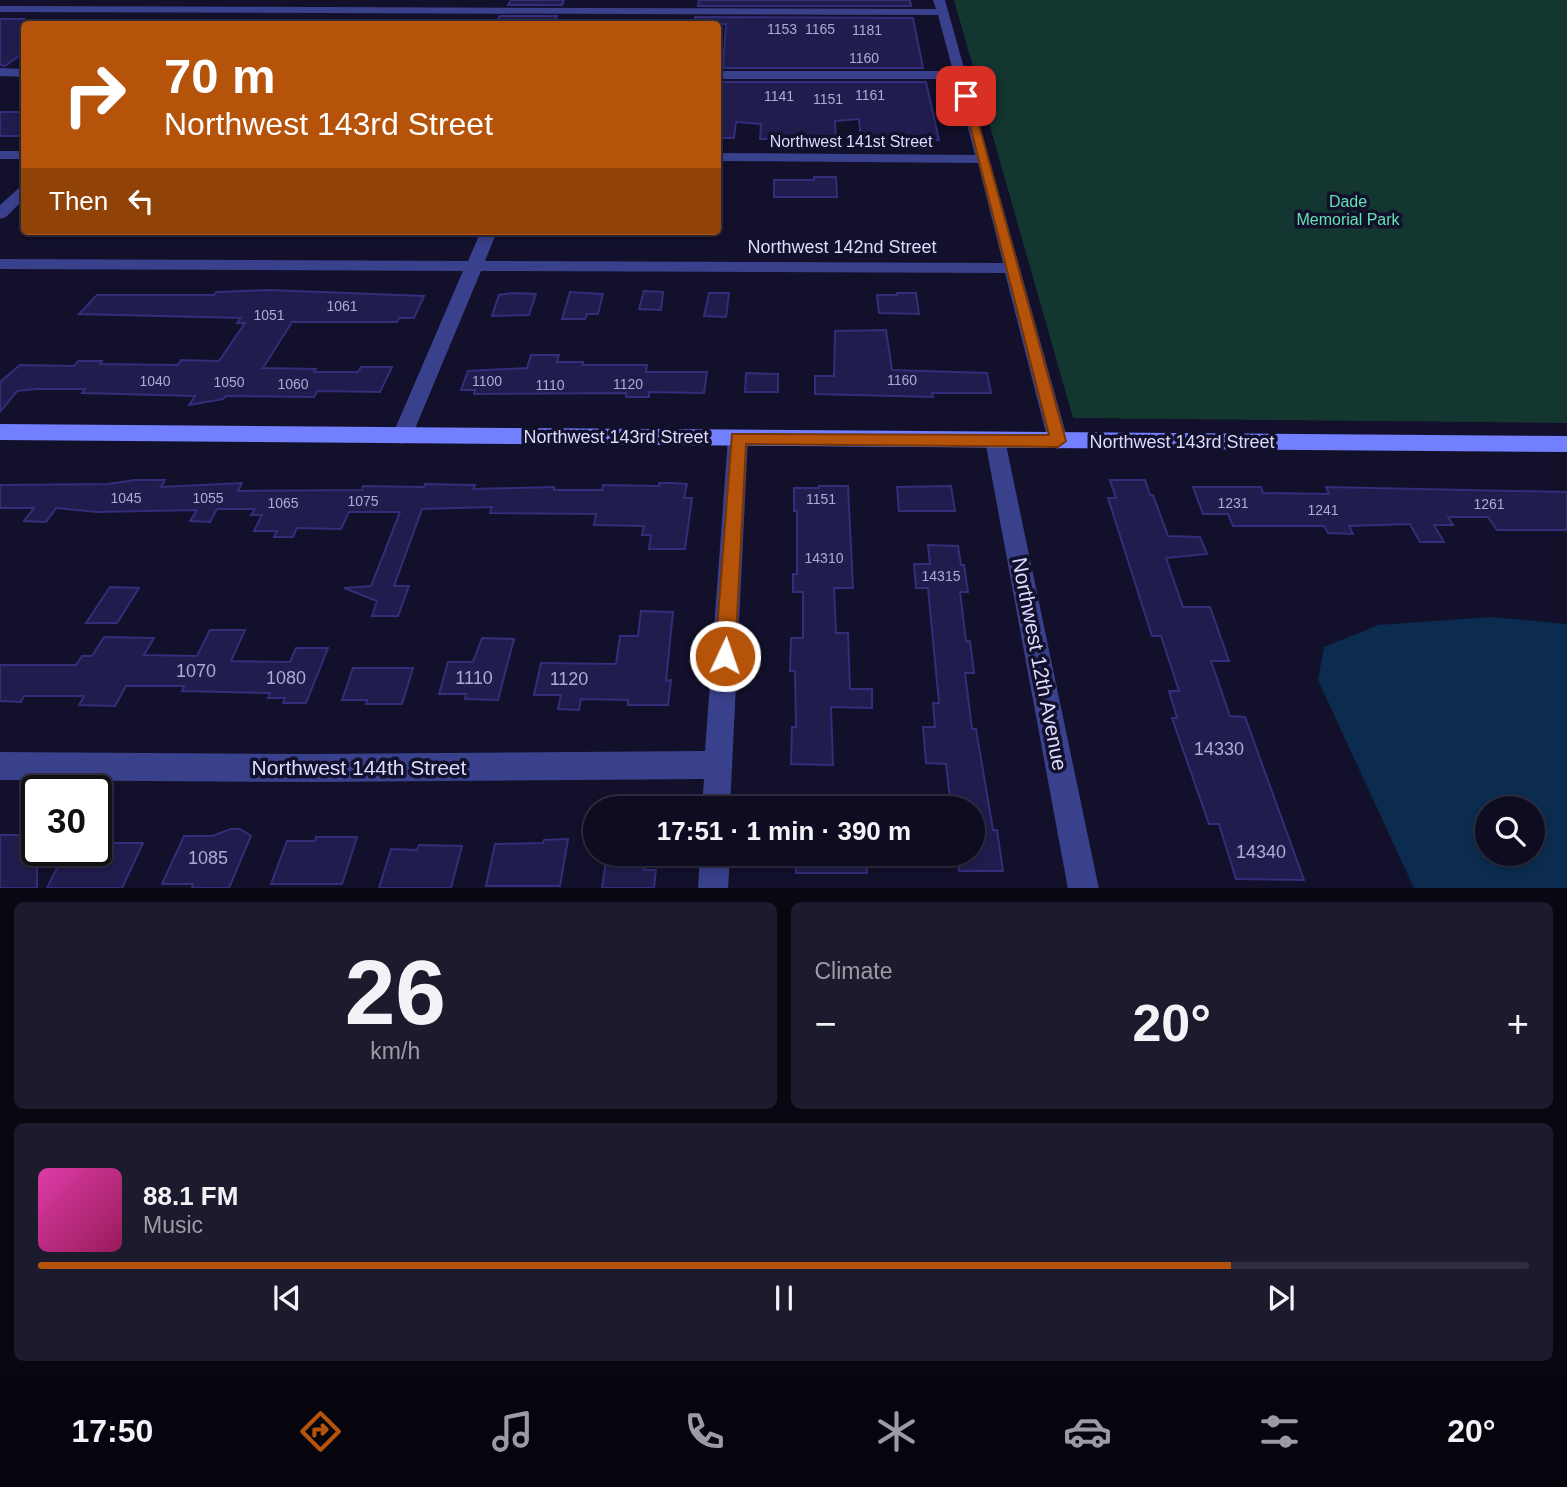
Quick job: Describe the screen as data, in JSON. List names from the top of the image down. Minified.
{"streets":{"street":["Northwest 141st Street","Northwest 142nd Street","Northwest 143rd Street","Northwest 12th Avenue","Northwest 144th Street"]},"crossings":[["Northwest 143rd Street","Northwest 12th Avenue"]],"parks":["Dade Memorial Park"],"house_numbers":["1153","1165","1181","1160","1161","1141","1151","1061","1051","1160","1040","1100","1050","1060","1120","1110","1045","1055","1151","1075","1065","1231","1261","1241","14310","14315","1070","1080","1110","1120","14330","14340","1085"],"page":{"turn":["70 m","Northwest 143rd Street"],"then":"Then","limit":"30","trip":"17:51 · 1 min · 390 m","tile":[["26","km/h"],"Climate"],"heat":["−","20°","+"],"song":["88.1 FM","Music"],"tabs":["17:50","20°"]}}
